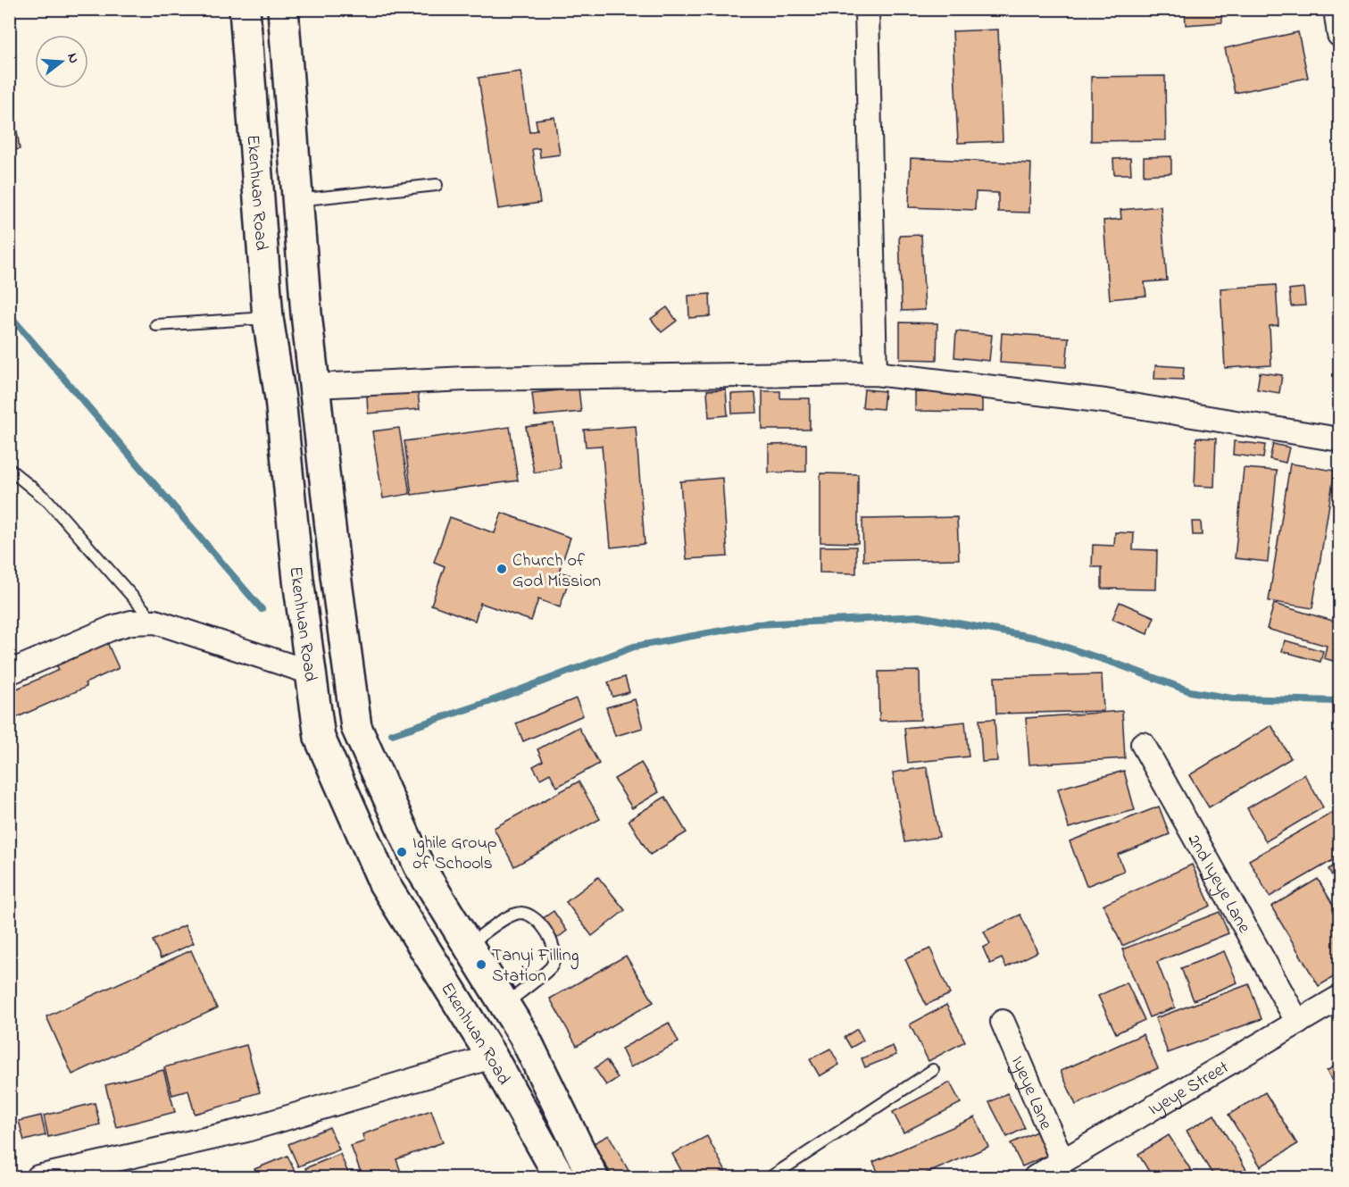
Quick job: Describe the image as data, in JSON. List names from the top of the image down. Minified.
{"streets":{"main road":["Ekenhuan Road"],"street":["2nd Iyeye Lane","Iyeye Street","Iyeye Lane"]},"crossings":[["2nd Iyeye Lane","Iyeye Street"],["Iyeye Street","Iyeye Lane"]],"places":["Church of God Mission","Ighile Group of Schools","Tanyi Filling Station"],"north":"right"}
